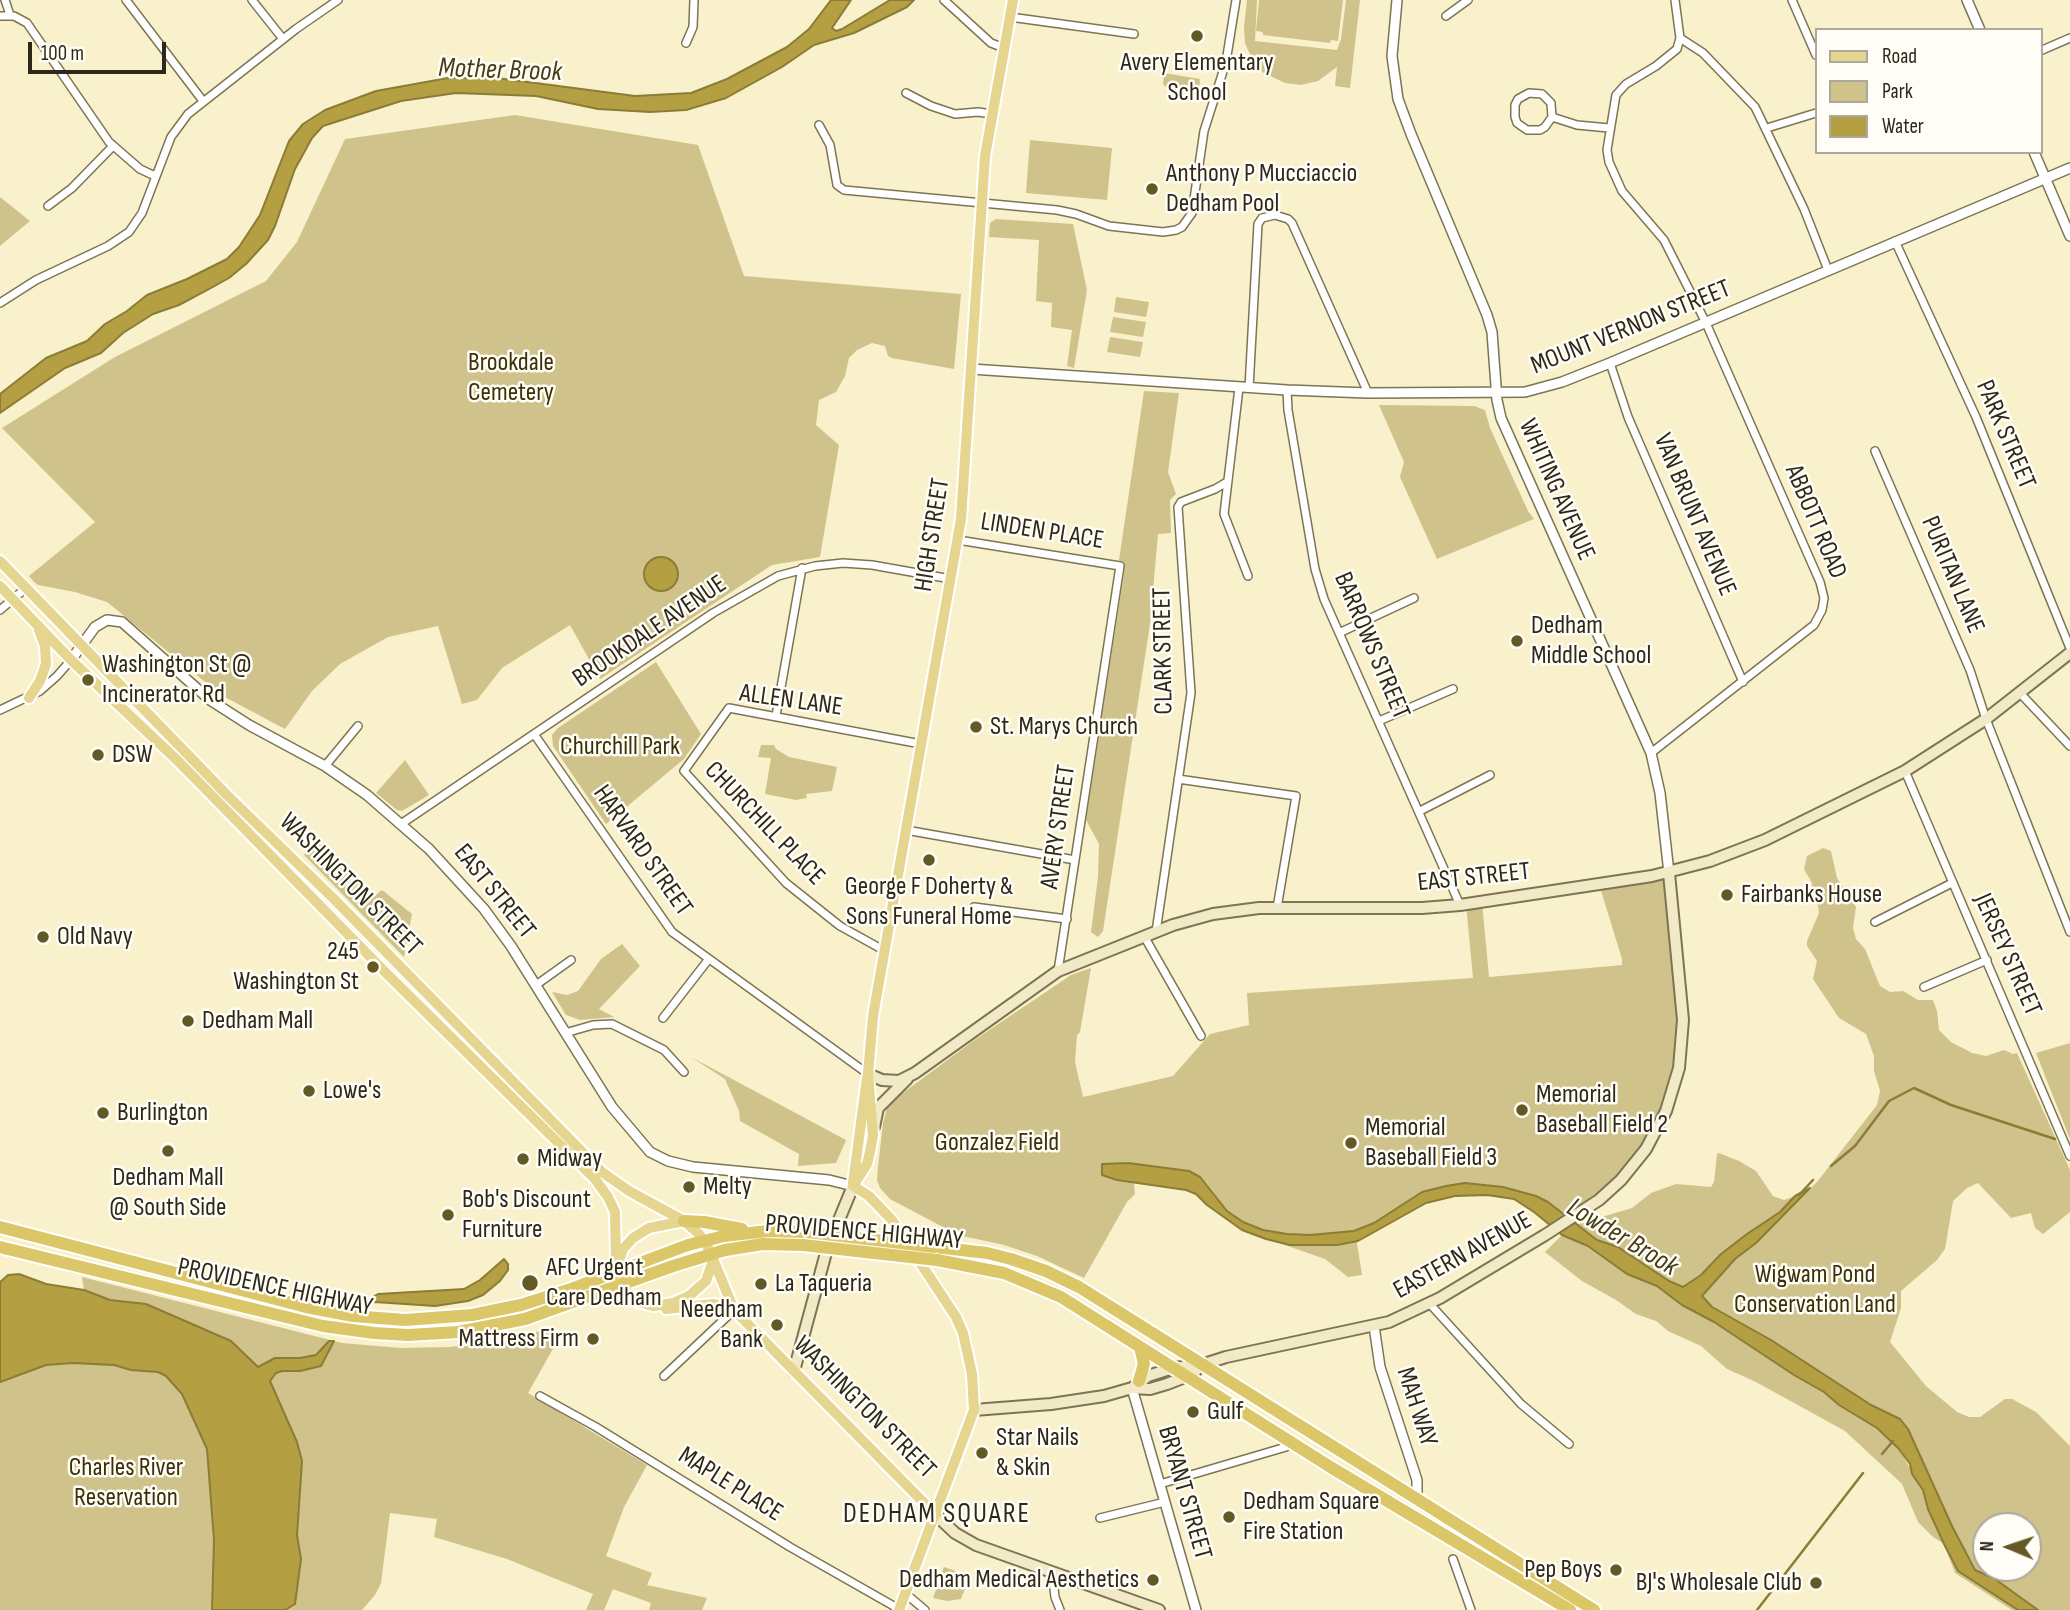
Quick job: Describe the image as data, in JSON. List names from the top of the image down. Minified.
{"streets":{"highway":["PROVIDENCE HIGHWAY"],"main road":["HIGH STREET","EAST STREET","WASHINGTON STREET","EASTERN AVENUE"],"street":["MOUNT VERNON STREET","PARK STREET","WHITING AVENUE","VAN BRUNT AVENUE","ABBOTT ROAD","LINDEN PLACE","PURITAN LANE","BROOKDALE AVENUE","BARROWS STREET","CLARK STREET","ALLEN LANE","CHURCHILL PLACE","AVERY STREET","HARVARD STREET","JERSEY STREET","MAH WAY","MAPLE PLACE","BRYANT STREET"]},"crossings":[["MOUNT VERNON STREET","PARK STREET"],["MOUNT VERNON STREET","WHITING AVENUE"],["MOUNT VERNON STREET","VAN BRUNT AVENUE"],["MOUNT VERNON STREET","ABBOTT ROAD"],["MOUNT VERNON STREET","HIGH STREET"],["MOUNT VERNON STREET","BARROWS STREET"],["PARK STREET","EAST STREET"],["WHITING AVENUE","ABBOTT ROAD"],["WHITING AVENUE","EAST STREET"],["WHITING AVENUE","EASTERN AVENUE"],["VAN BRUNT AVENUE","ABBOTT ROAD"],["LINDEN PLACE","HIGH STREET"],["LINDEN PLACE","AVERY STREET"],["HIGH STREET","BROOKDALE AVENUE"],["HIGH STREET","ALLEN LANE"],["HIGH STREET","CHURCHILL PLACE"],["HIGH STREET","HARVARD STREET"],["HIGH STREET","EAST STREET"],["PURITAN LANE","EAST STREET"],["BROOKDALE AVENUE","HARVARD STREET"],["BROOKDALE AVENUE","EAST STREET"],["BARROWS STREET","EAST STREET"],["CLARK STREET","EAST STREET"],["ALLEN LANE","CHURCHILL PLACE"],["AVERY STREET","EAST STREET"],["HARVARD STREET","EAST STREET"],["EAST STREET","WASHINGTON STREET"],["EAST STREET","JERSEY STREET"],["EAST STREET","EASTERN AVENUE"],["WASHINGTON STREET","PROVIDENCE HIGHWAY"],["PROVIDENCE HIGHWAY","EASTERN AVENUE"],["PROVIDENCE HIGHWAY","MAH WAY"],["EASTERN AVENUE","MAH WAY"],["EASTERN AVENUE","BRYANT STREET"]],"districts":["DEDHAM SQUARE"],"water":["Mother Brook","Lowder Brook"],"parks":["Brookdale Cemetery","Churchill Park","Gonzalez Field","Wigwam Pond Conservation Land","Charles River Reservation"],"places":["Avery Elementary School","Anthony P Mucciaccio Dedham Pool","Dedham Middle School","Washington St @ Incinerator Rd","St. Marys Church","DSW","George F Doherty & Sons Funeral Home","Fairbanks House","Old Navy","245 Washington St","Dedham Mall","Lowe's","Memorial Baseball Field 2","Burlington","Memorial Baseball Field 3","Dedham Mall @ South Side","Midway","Melty","Bob's Discount Furniture","AFC Urgent Care Dedham","La Taqueria","Needham Bank","Mattress Firm","Gulf","Star Nails & Skin","Dedham Square Fire Station","Pep Boys","Dedham Medical Aesthetics","BJ's Wholesale Club"],"legend":["Road","Park","Water"],"scale_bar":"100 m","north":"left"}
